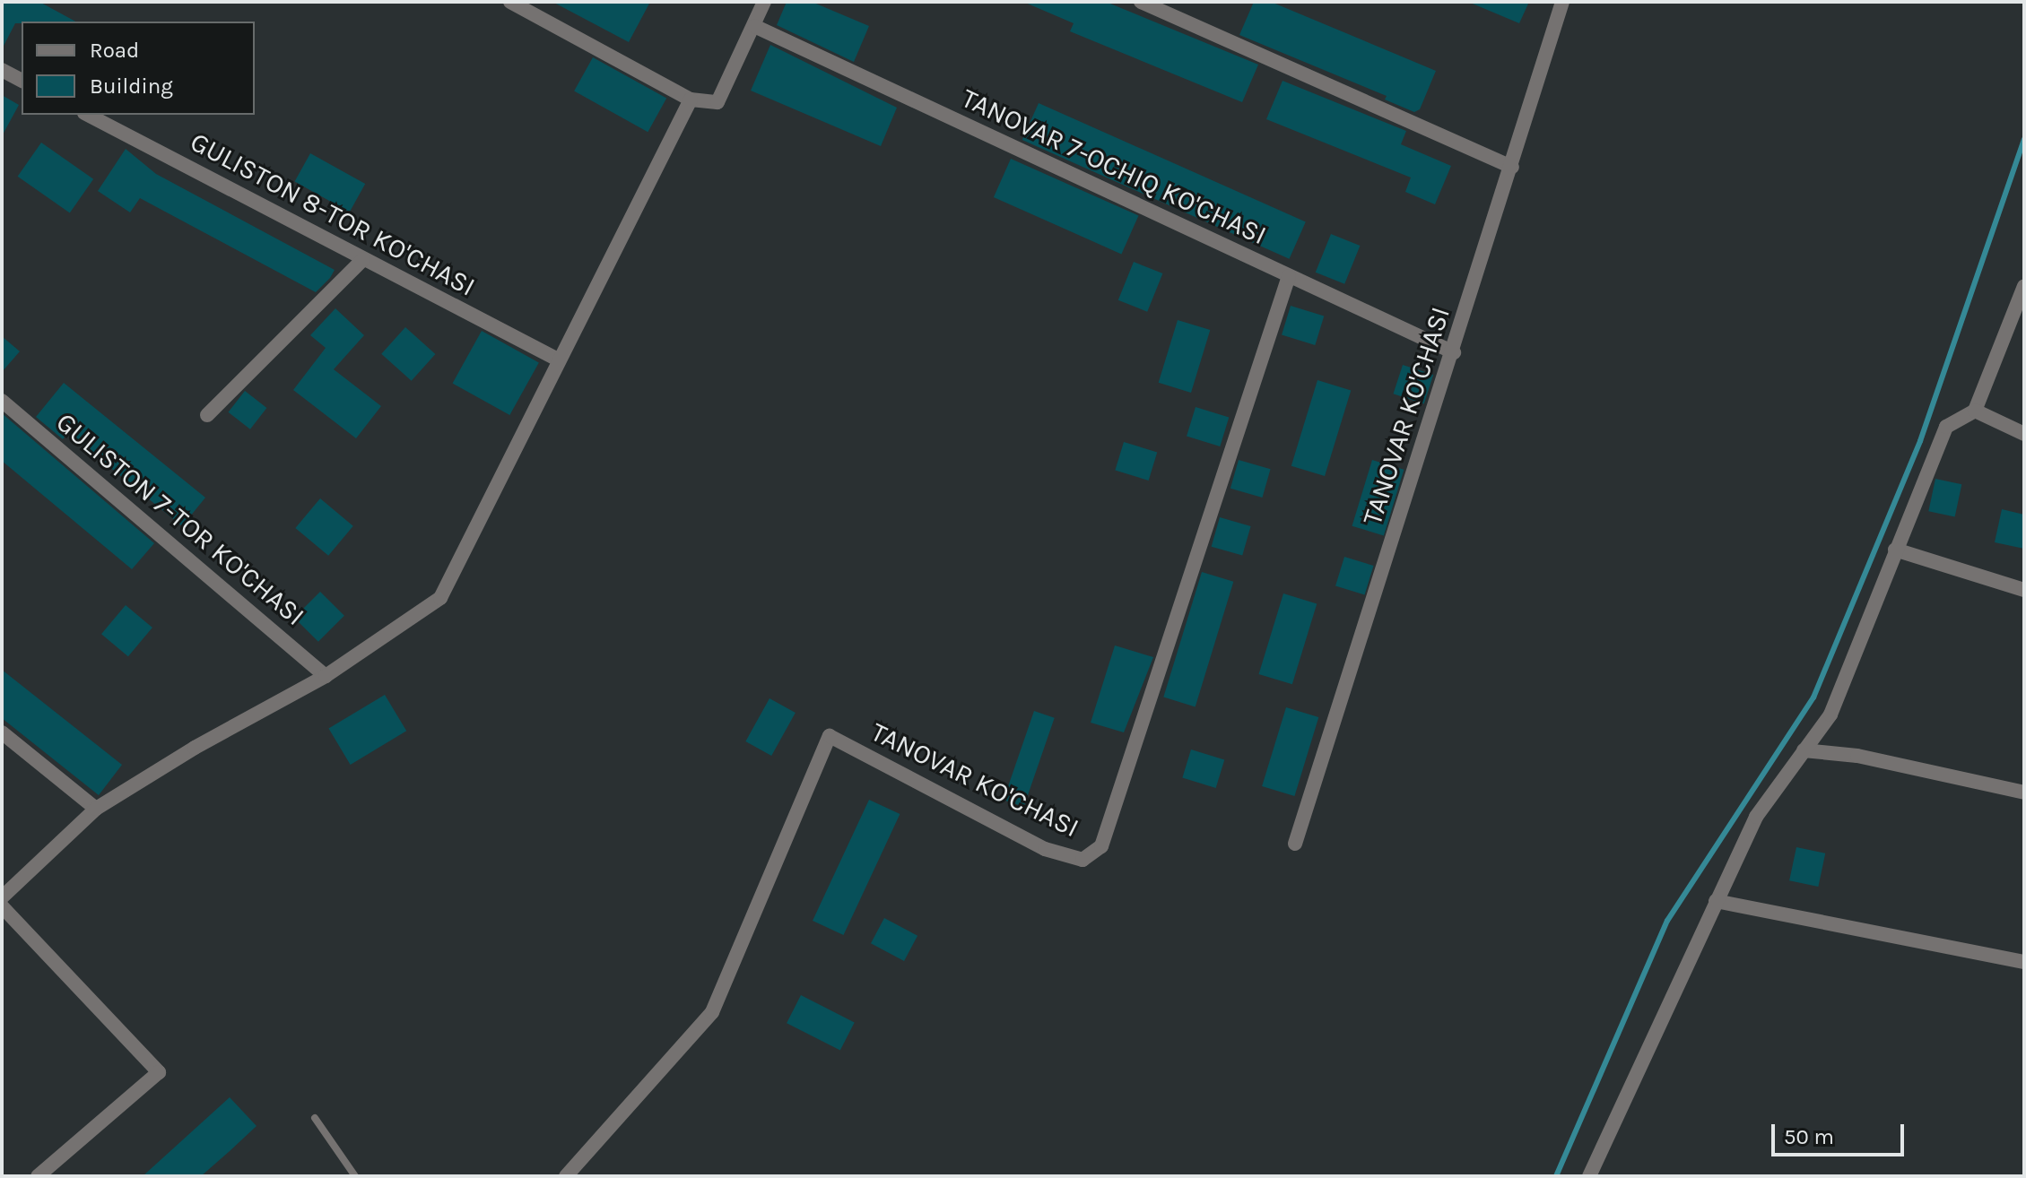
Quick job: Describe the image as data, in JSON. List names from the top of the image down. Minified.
{"streets":{"street":["TANOVAR 7-OCHIQ KO'CHASI","GULISTON 8-TOR KO'CHASI","TANOVAR KO'CHASI","GULISTON 7-TOR KO'CHASI"]},"crossings":[["TANOVAR 7-OCHIQ KO'CHASI","TANOVAR KO'CHASI"]],"legend":["Road","Building"],"scale_bar":"50 m"}
